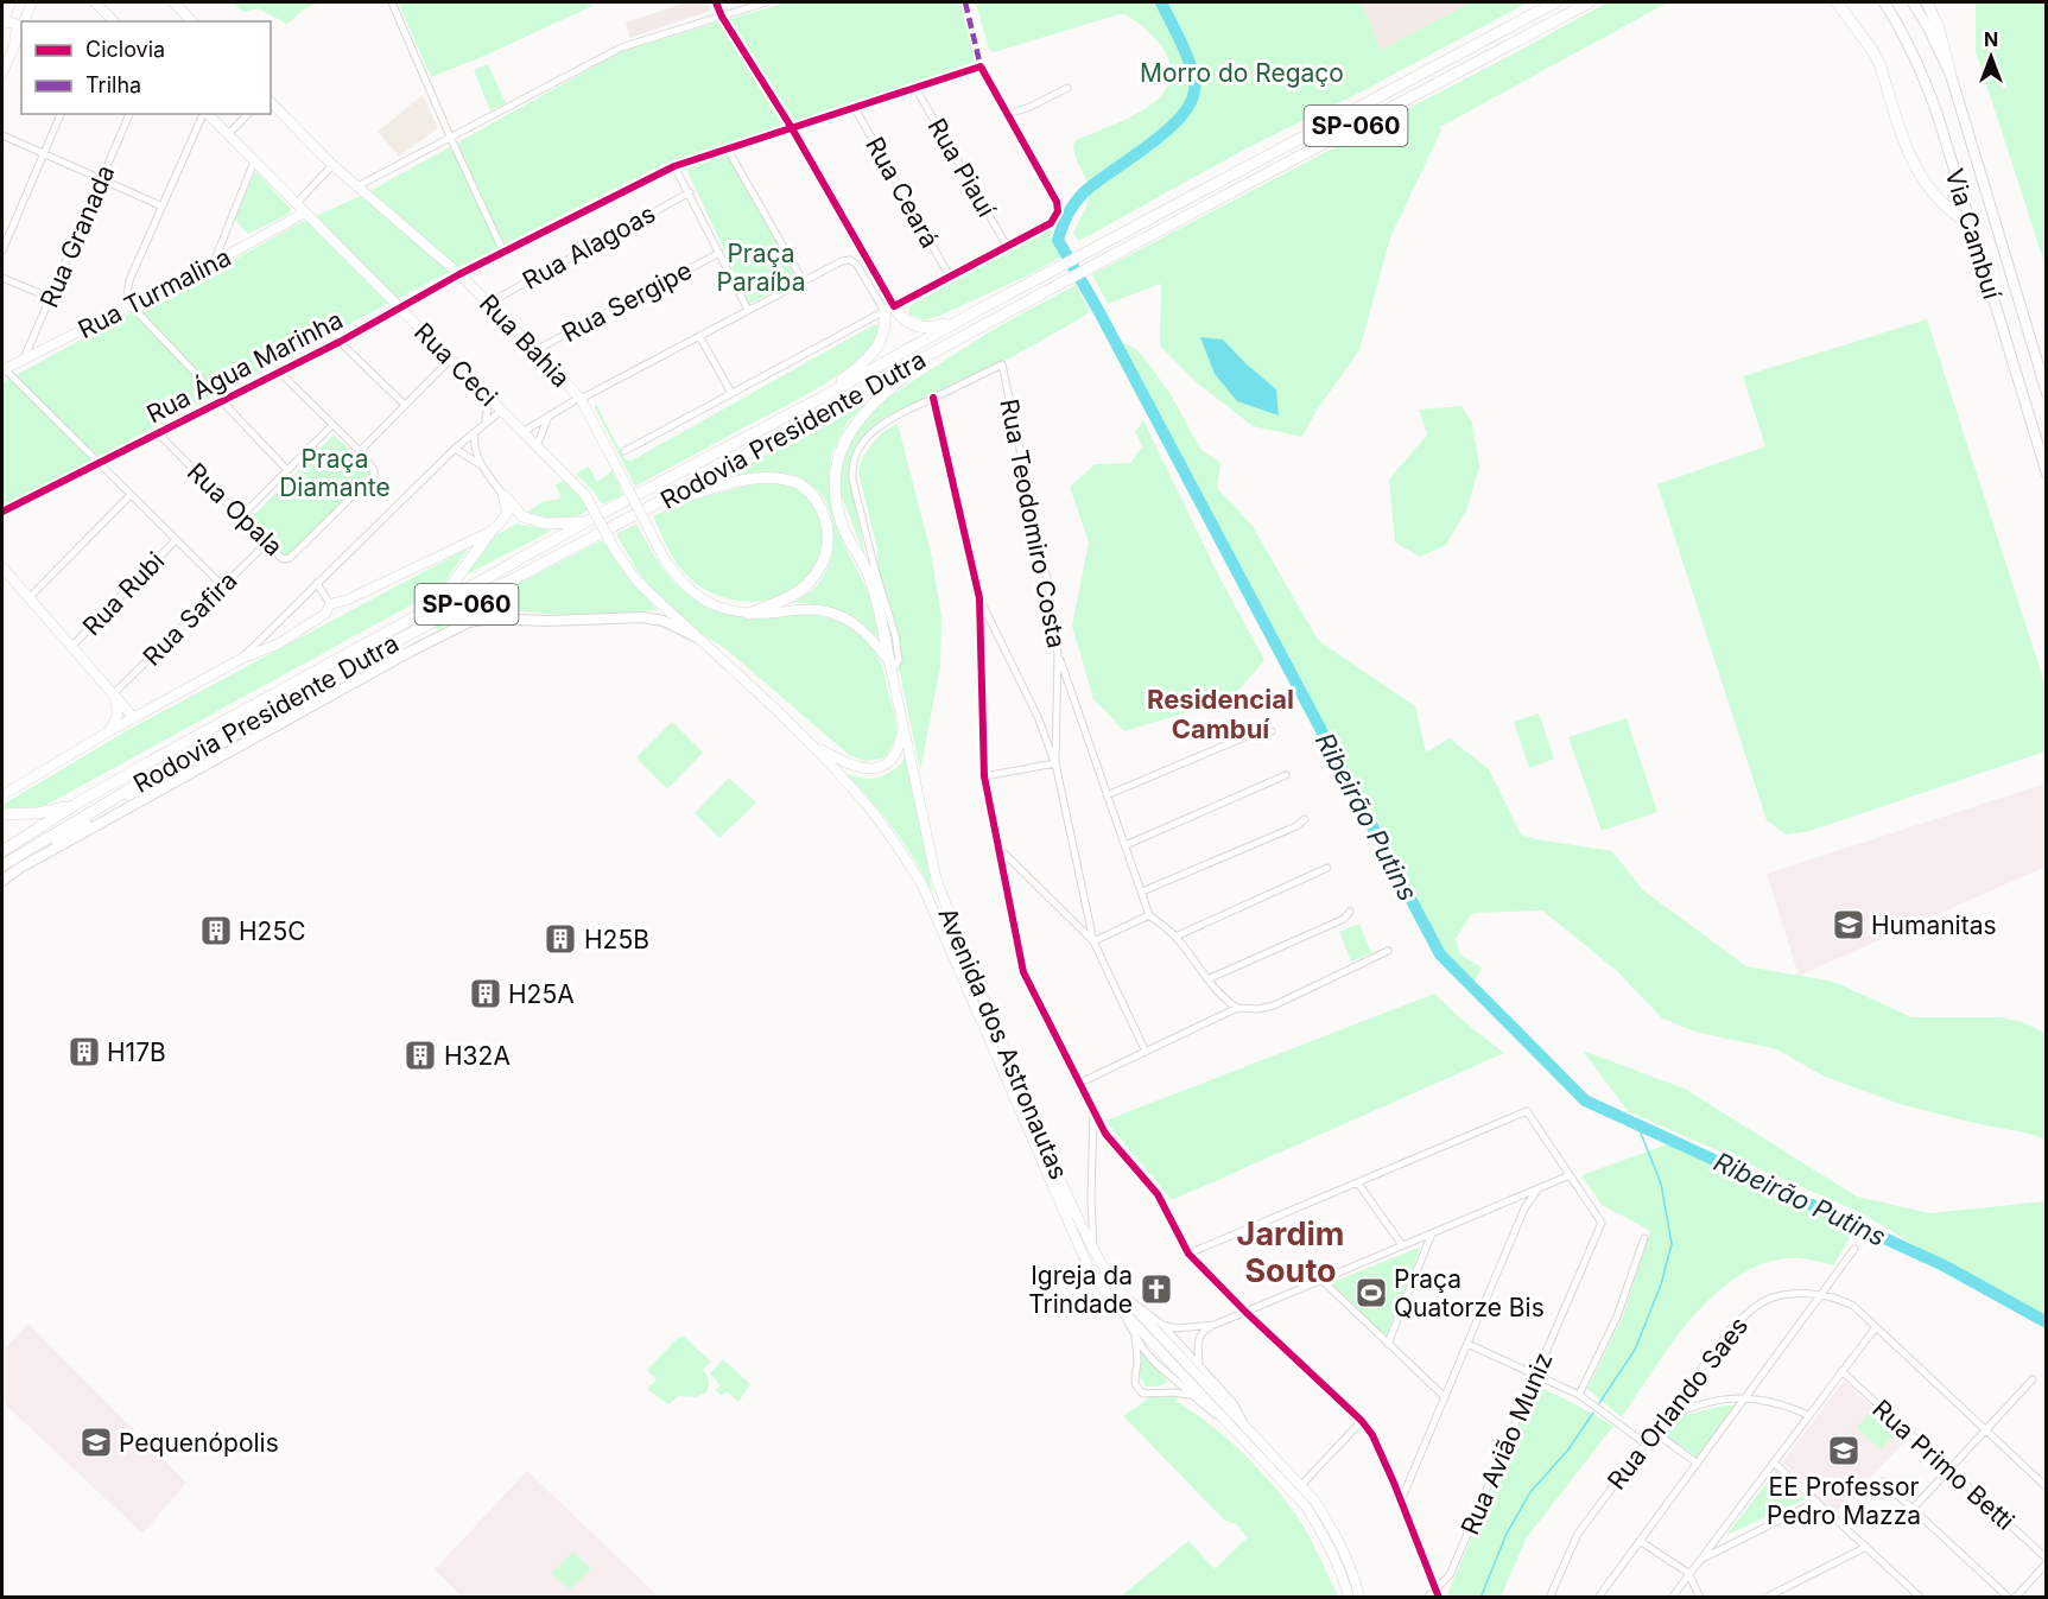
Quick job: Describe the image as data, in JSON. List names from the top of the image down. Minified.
{"streets":{"highway":["SP-060","Rodovia Presidente Dutra"],"main road":["Via Cambuí","Rua Turmalina","Rua Bahia","Rua Ceci","Rua Água Marinha","Avenida dos Astronautas"],"street":["Rua Piauí","Rua Ceará","Rua Granada","Rua Alagoas","Rua Sergipe","Rua Opala","Rua Teodomiro Costa","Rua Rubi","Rua Safira","Rua Orlando Saes","Rua Avião Muniz","Rua Primo Betti"]},"crossings":[["Rua Piauí","Rua Água Marinha"],["Rua Ceará","Rua Água Marinha"],["Rua Granada","Rua Turmalina"],["Rua Alagoas","Rua Bahia"],["Rua Turmalina","Rua Ceci"],["Rua Sergipe","Rua Bahia"],["Rua Bahia","Rua Água Marinha"],["Rua Bahia","Avenida dos Astronautas"],["Rua Ceci","Rua Água Marinha"],["Rua Ceci","Avenida dos Astronautas"],["Rua Água Marinha","Rua Opala"],["Rua Opala","Rua Safira"]],"districts":["Residencial Cambuí","Jardim Souto"],"water":["Ribeirão Putins"],"parks":["Morro do Regaço","Praça Paraíba","Praça Diamante"],"places":{"school or university":["Humanitas","Pequenópolis","EE Professor Pedro Mazza"],"building":["H25C","H25B","H25A","H17B","H32A"],"church":["Igreja da Trindade"],"sports":["Praça Quatorze Bis"]},"legend":["Ciclovia","Trilha"],"north":"top"}
